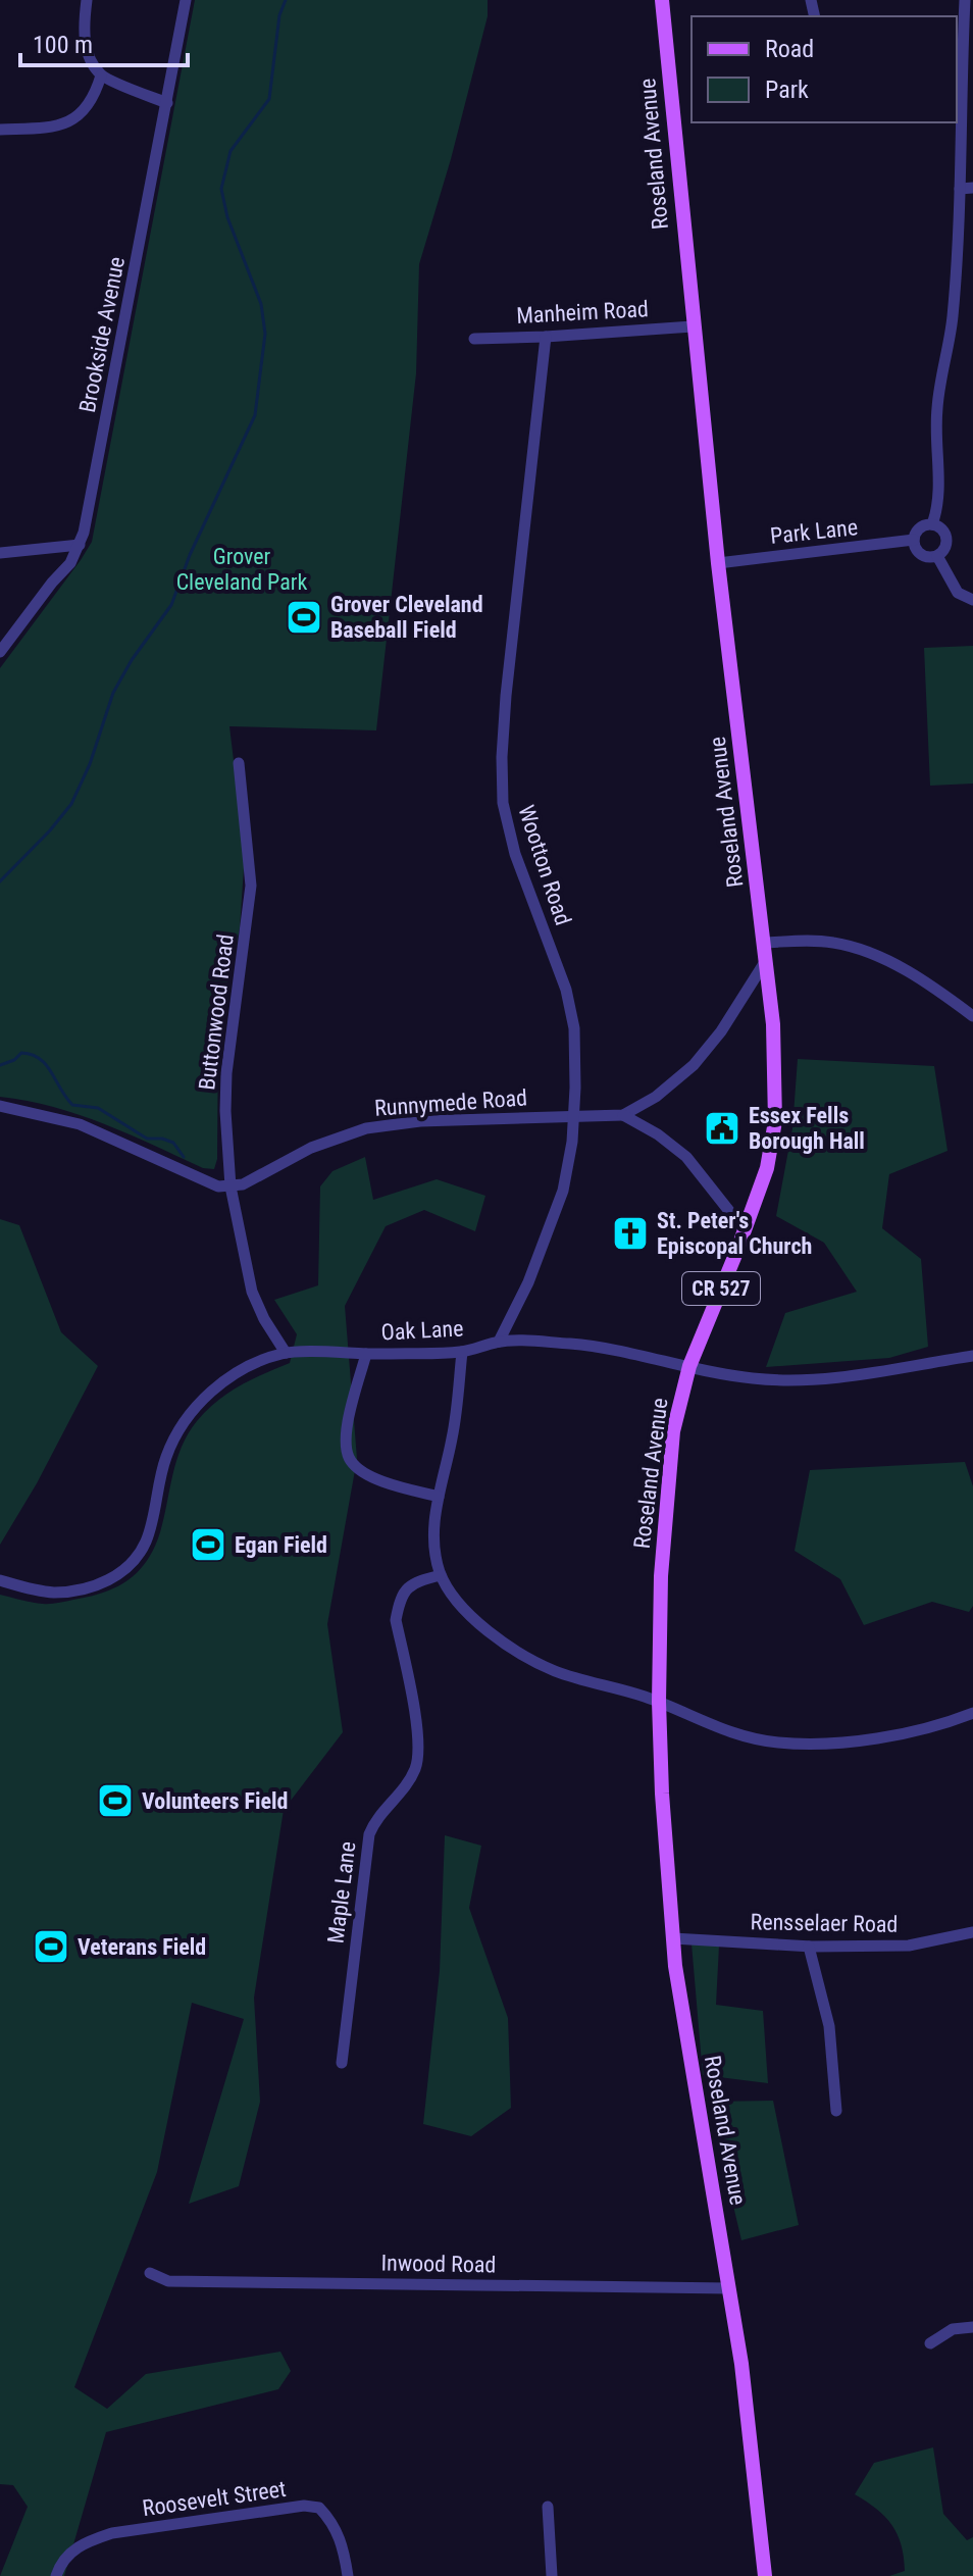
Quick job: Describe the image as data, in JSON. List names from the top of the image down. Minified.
{"streets":{"main road":["Roseland Avenue","CR 527"],"street":["Manheim Road","Brookside Avenue","Park Lane","Wootton Road","Buttonwood Road","Runnymede Road","Oak Lane","Maple Lane","Rensselaer Road","Inwood Road","Roosevelt Street"]},"crossings":[["Roseland Avenue","Manheim Road"],["Roseland Avenue","Park Lane"],["Roseland Avenue","Runnymede Road"],["Roseland Avenue","Oak Lane"],["Roseland Avenue","Rensselaer Road"],["Roseland Avenue","Inwood Road"],["Manheim Road","Wootton Road"],["Wootton Road","Runnymede Road"],["Wootton Road","Oak Lane"],["Buttonwood Road","Runnymede Road"],["Buttonwood Road","Oak Lane"]],"parks":["Grover Cleveland Park"],"places":{"sports":["Grover Cleveland Baseball Field","Egan Field","Volunteers Field","Veterans Field"],"public building":["Essex Fells Borough Hall"],"church":["St. Peter's Episcopal Church"]},"legend":["Road","Park"],"scale_bar":"100 m"}
